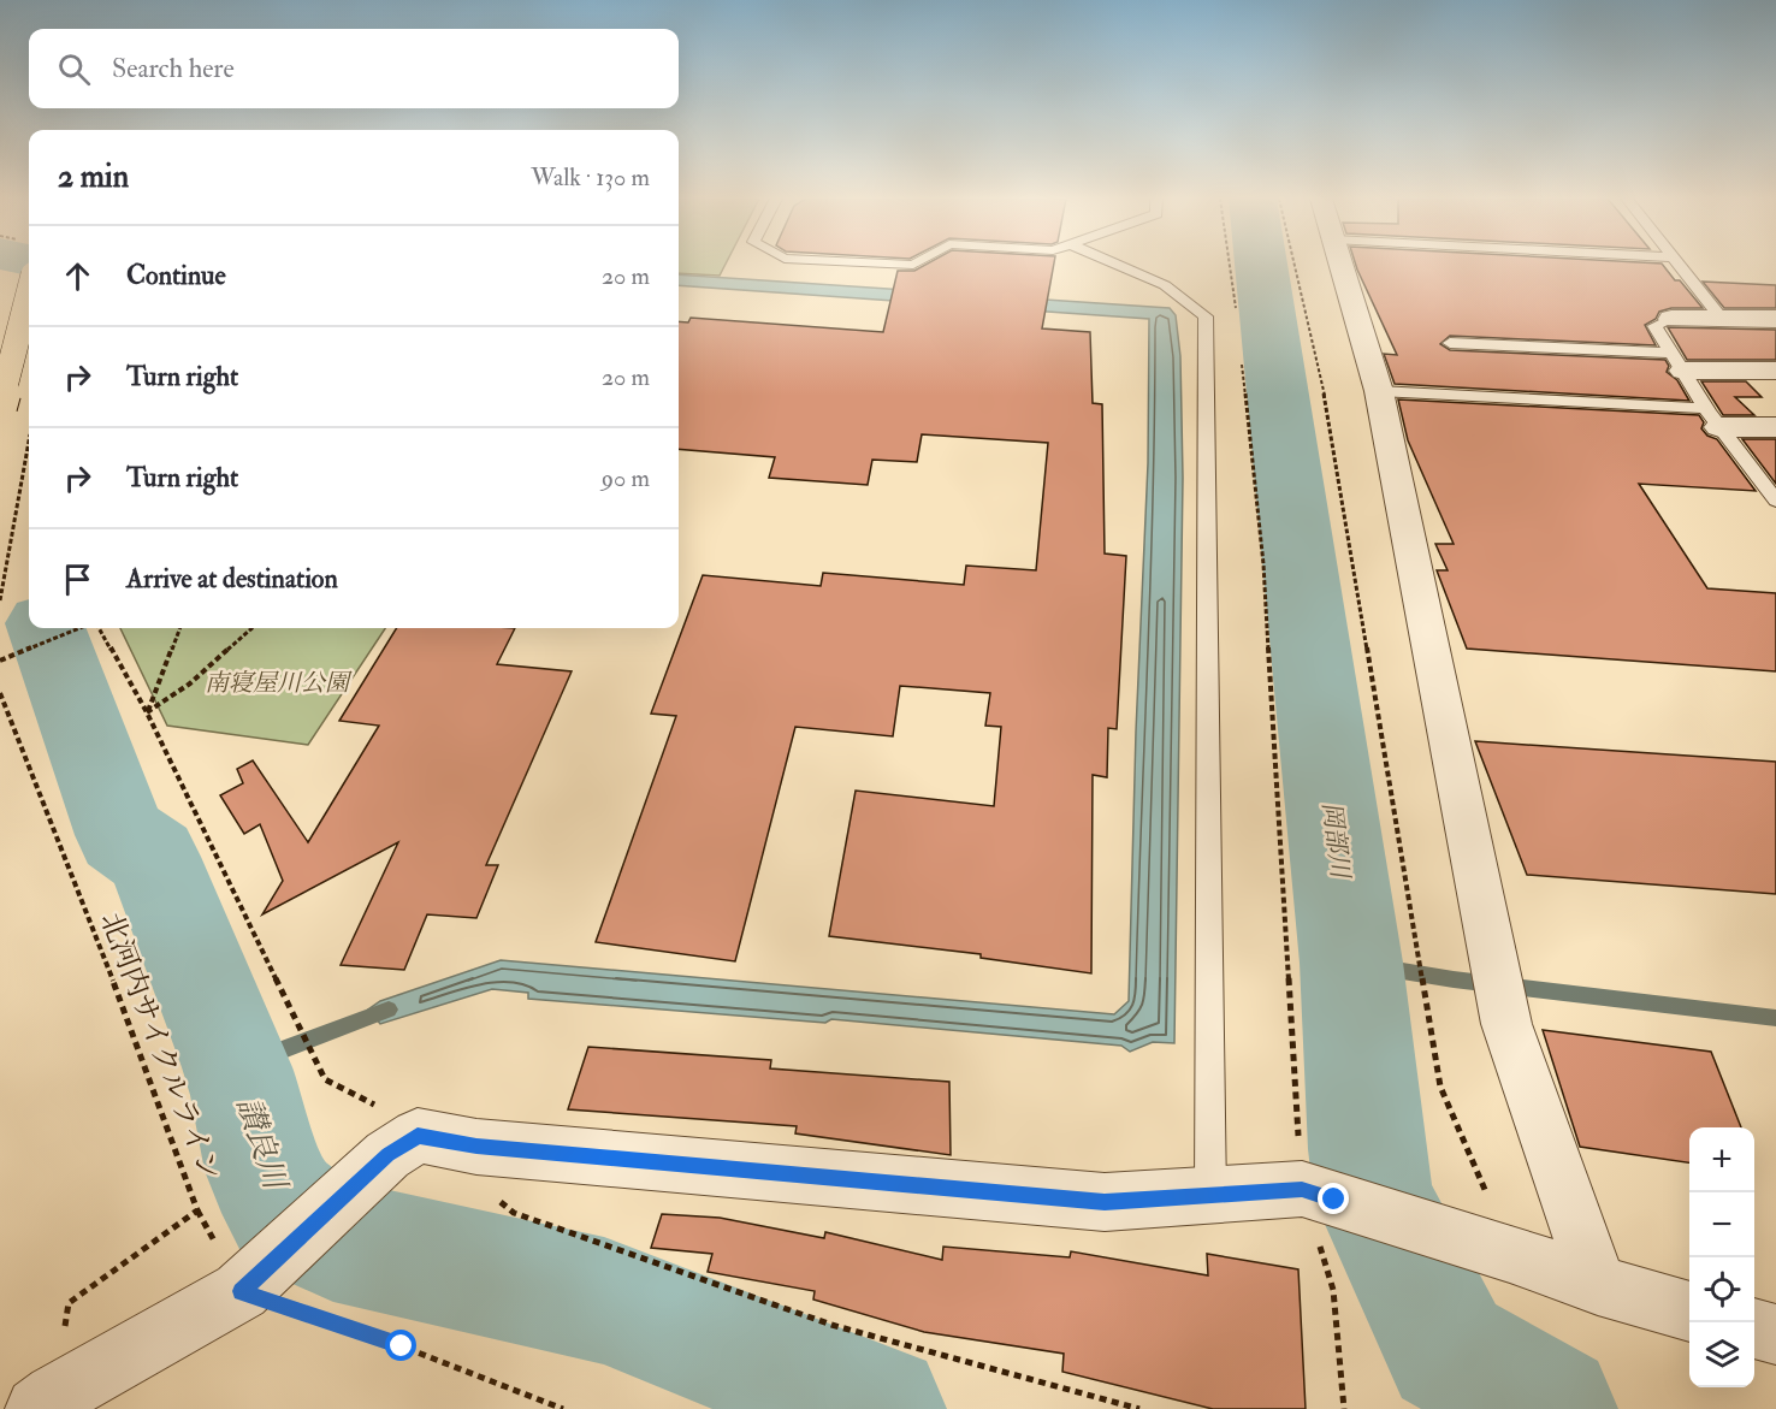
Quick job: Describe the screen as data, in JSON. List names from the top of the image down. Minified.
{"streets":{"path":["北河内サイクルライン"]},"water":["岡部川","讃良川"],"parks":["南寝屋川公園"],"page":{"search":"Search here","heading":["2 min","Walk · 130 m"],"list":[["Continue","20 m"],["Turn right","20 m"],["Turn right","90 m"],"Arrive at destination"],"map_buttons":["+","−"]}}
